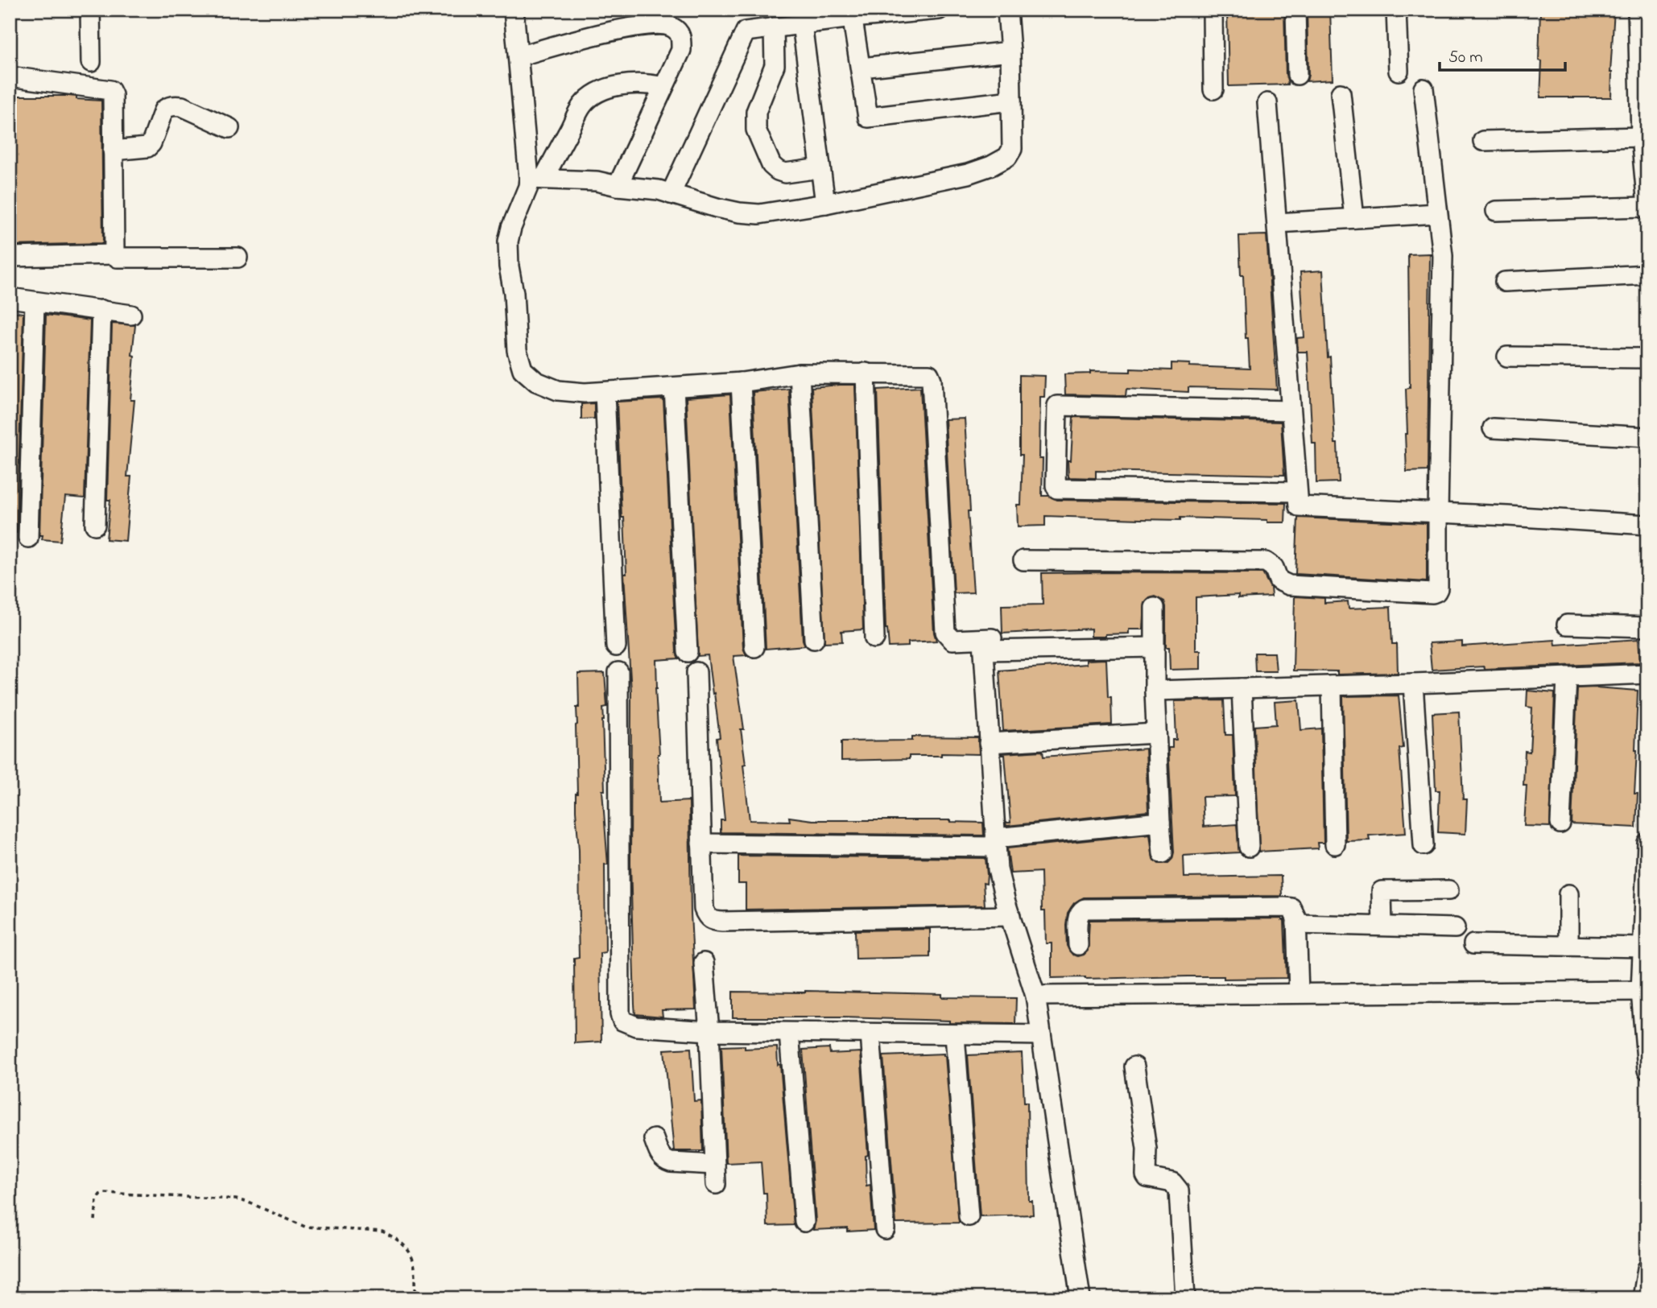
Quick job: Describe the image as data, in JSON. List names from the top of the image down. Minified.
{"scale_bar":"50 m"}
